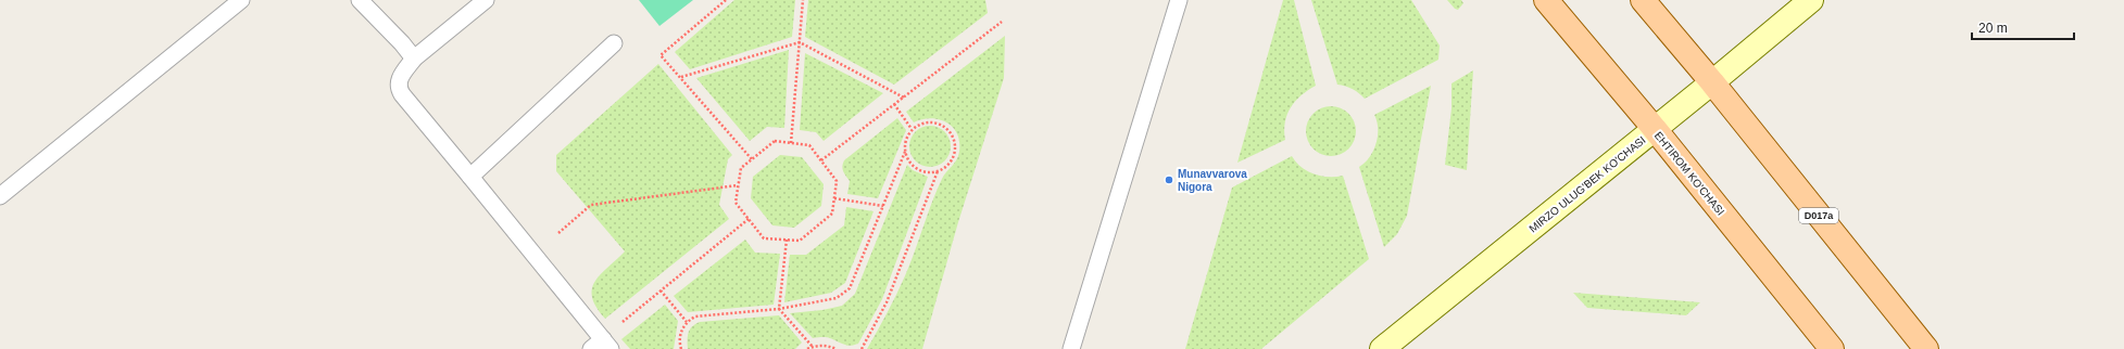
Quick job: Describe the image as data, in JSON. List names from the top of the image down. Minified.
{"streets":{"main road":["EHTIROM KO'CHASI","MIRZO ULUG'BEK KO'CHASI","D017a"]},"crossings":[["EHTIROM KO'CHASI","MIRZO ULUG'BEK KO'CHASI"],["MIRZO ULUG'BEK KO'CHASI","D017a"]],"places":["Munavvarova Nigora"],"scale_bar":"20 m"}
